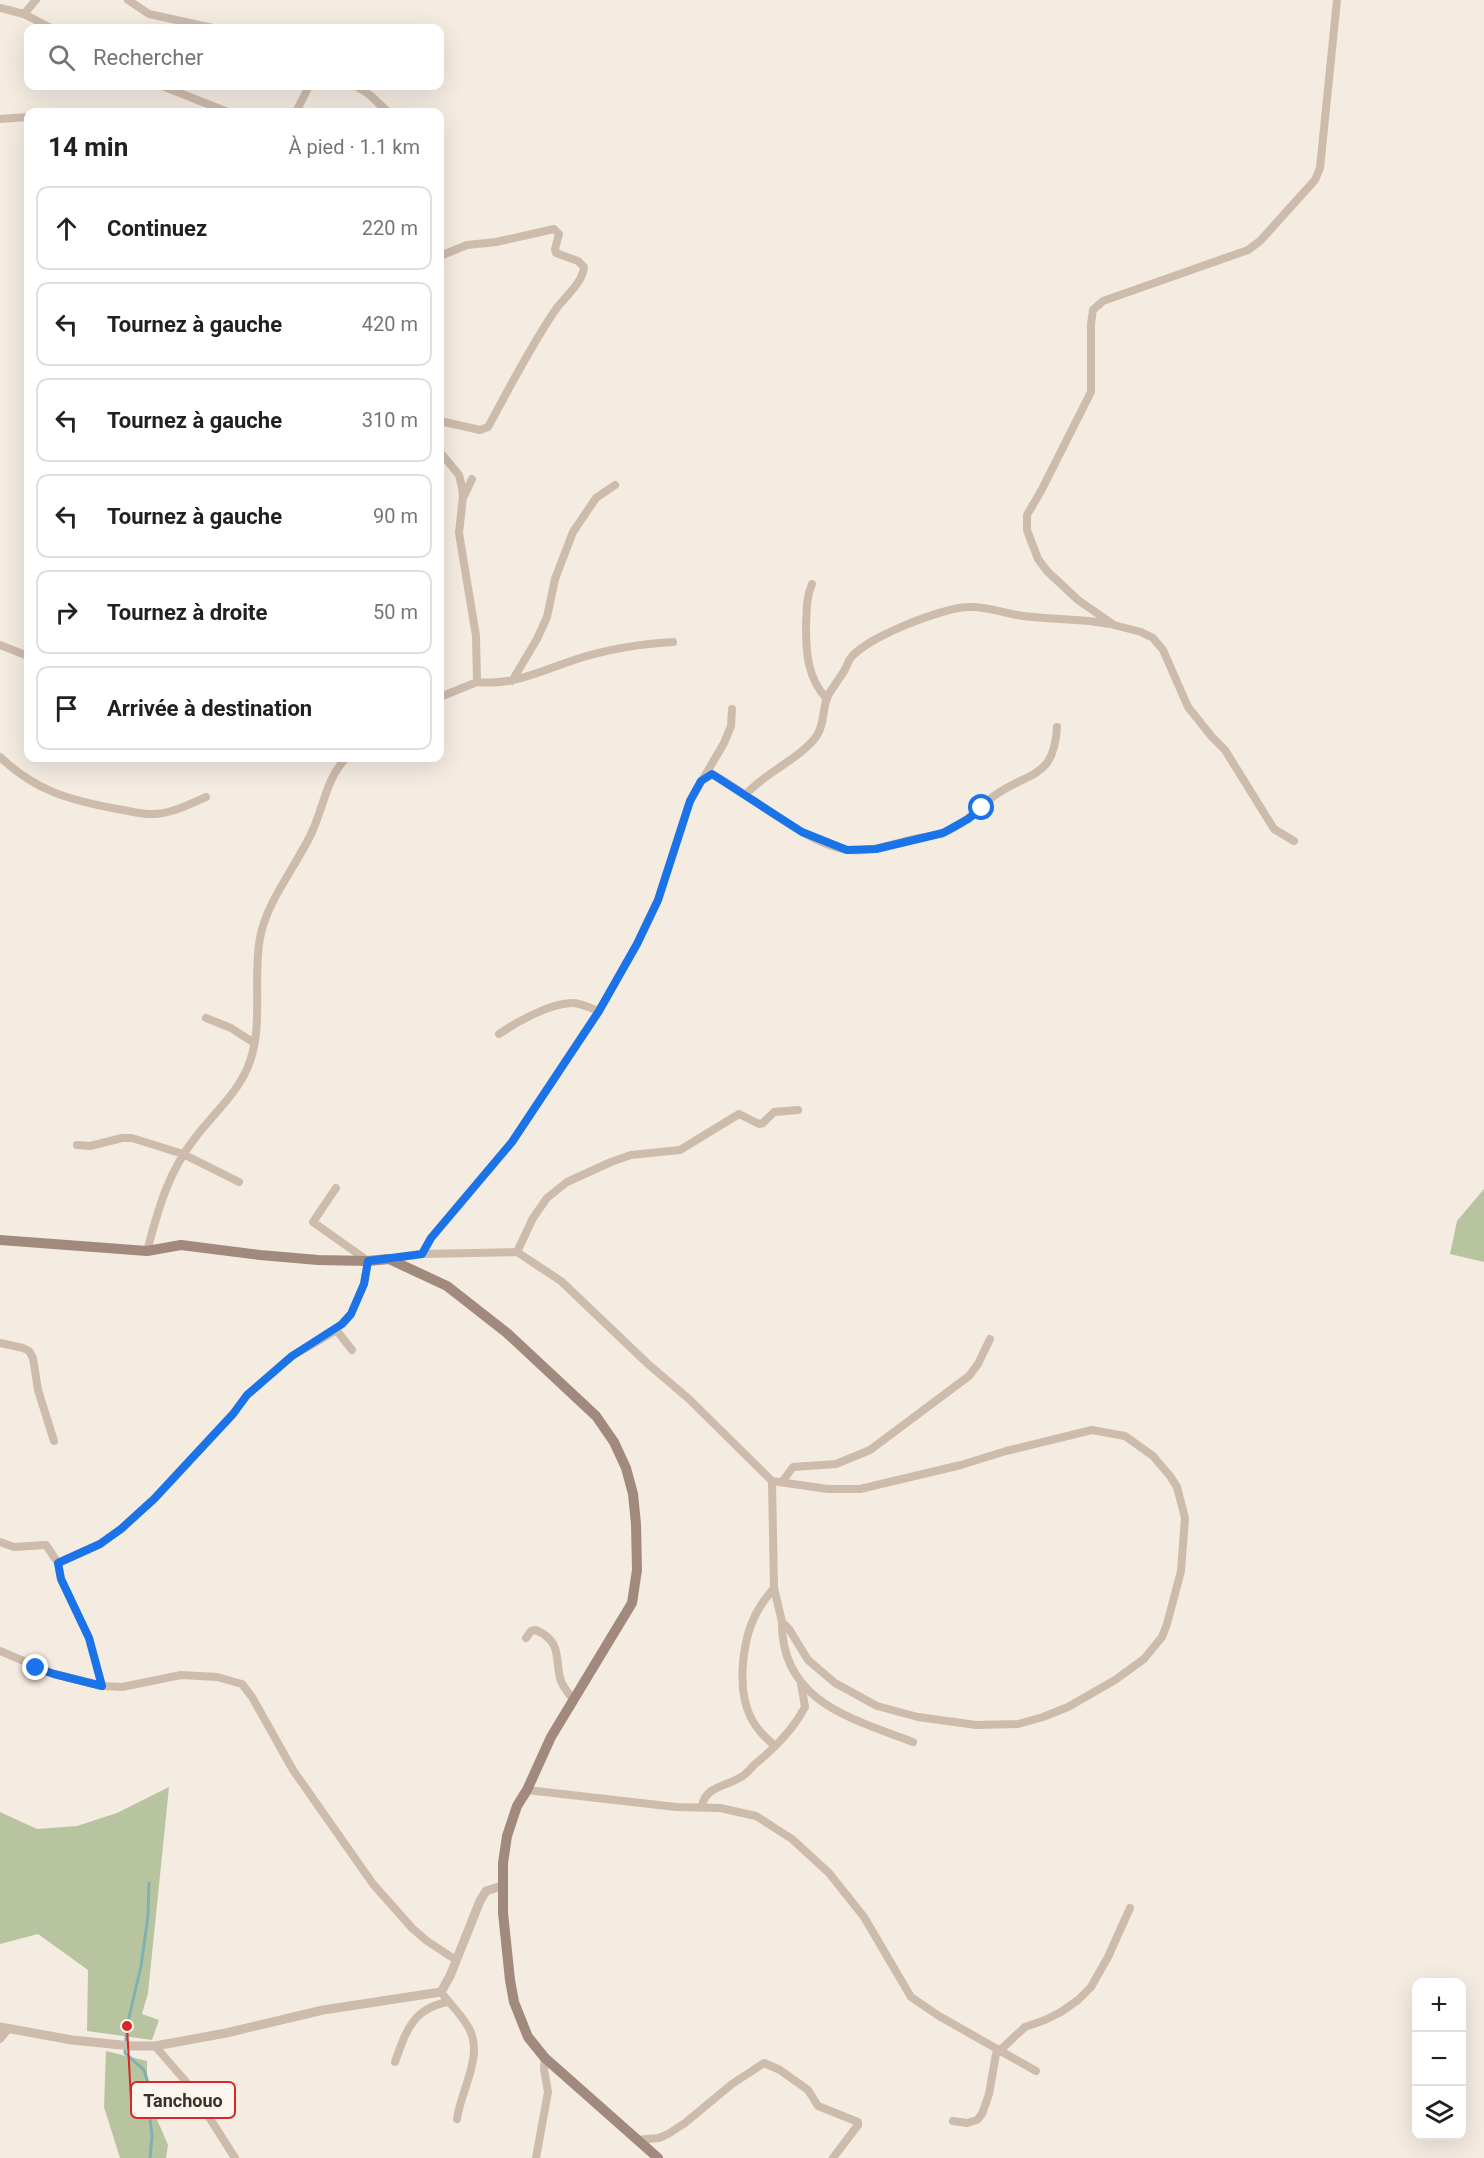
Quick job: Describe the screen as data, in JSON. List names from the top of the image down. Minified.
{"places":["Tanchouo"],"page":{"search":"Rechercher","heading":["14 min","À pied · 1.1 km"],"list":[["Continuez","220 m"],["Tournez à gauche","420 m"],["Tournez à gauche","310 m"],["Tournez à gauche","90 m"],["Tournez à droite","50 m"],"Arrivée à destination"],"map_buttons":["+","−"]}}
